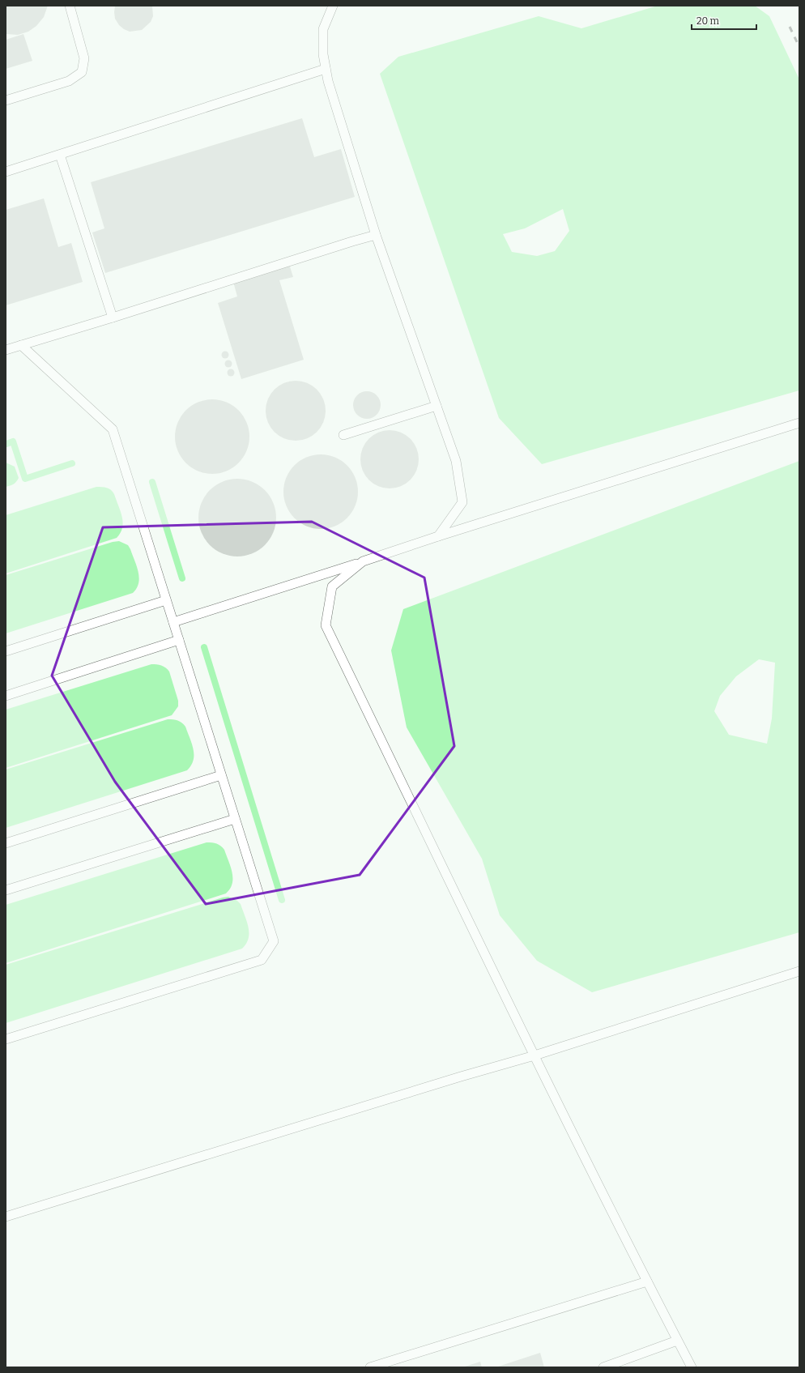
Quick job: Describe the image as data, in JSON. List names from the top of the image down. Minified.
{"scale_bar":"20 m"}
